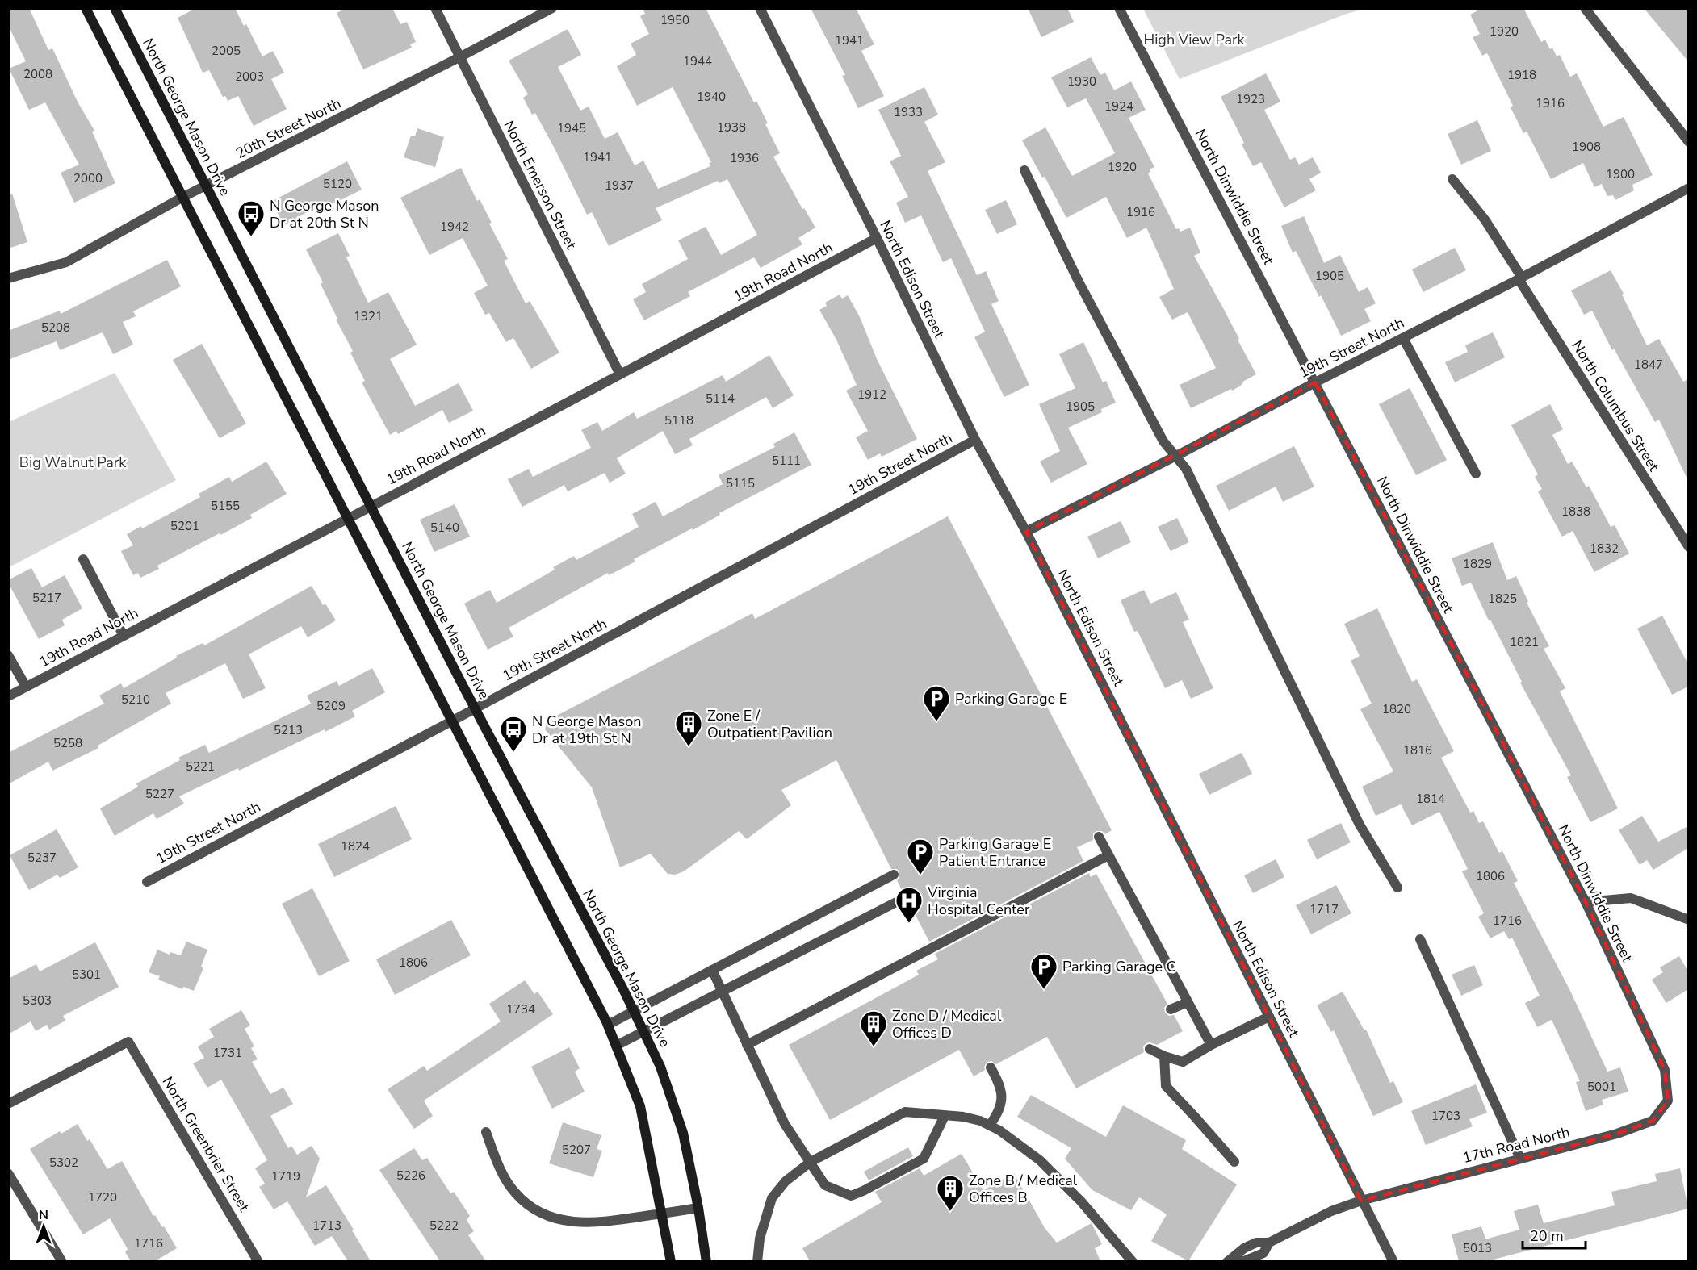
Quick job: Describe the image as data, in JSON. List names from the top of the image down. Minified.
{"streets":{"main road":["North George Mason Drive"],"street":["20th Street North","North Emerson Street","North Dinwiddie Street","19th Road North","North Edison Street","19th Street North","North Columbus Street","North Greenbrier Street","17th Road North"]},"crossings":[["North George Mason Drive","20th Street North"],["North George Mason Drive","19th Road North"],["North George Mason Drive","19th Street North"],["20th Street North","North Emerson Street"],["North Emerson Street","19th Road North"],["North Dinwiddie Street","19th Street North"],["North Dinwiddie Street","17th Road North"],["19th Road North","North Edison Street"],["North Edison Street","19th Street North"],["North Edison Street","17th Road North"],["19th Street North","North Columbus Street"]],"parks":["High View Park","Big Walnut Park"],"places":{"bus stop":["N George Mason Dr at 20th St N","N George Mason Dr at 19th St N"],"parking":["Parking Garage E","Parking Garage E Patient Entrance","Parking Garage C"],"building":["Zone E / Outpatient Pavilion","Zone D / Medical Offices D","Zone B / Medical Offices B"],"hospital":["Virginia Hospital Center"]},"house_numbers":["1950","1920","1941","2005","1944","2008","1918","2003","1930","1940","1923","1916","1924","1933","1938","1945","1908","1941","1936","1920","1900","2000","5120","1937","1916","1942","1905","1921","5208","1847","1912","5114","1905","5118","5111","5115","5155","1838","5201","5140","1832","1829","5217","1825","1821","5210","5209","1820","5213","5258","1816","5221","5227","1814","1824","5237","1806","1717","1716","1806","5301","5303","1734","1731","5001","1703","5207","5302","5226","1719","1720","1713","5222","1716","5013"],"scale_bar":"20 m","north":"top"}
